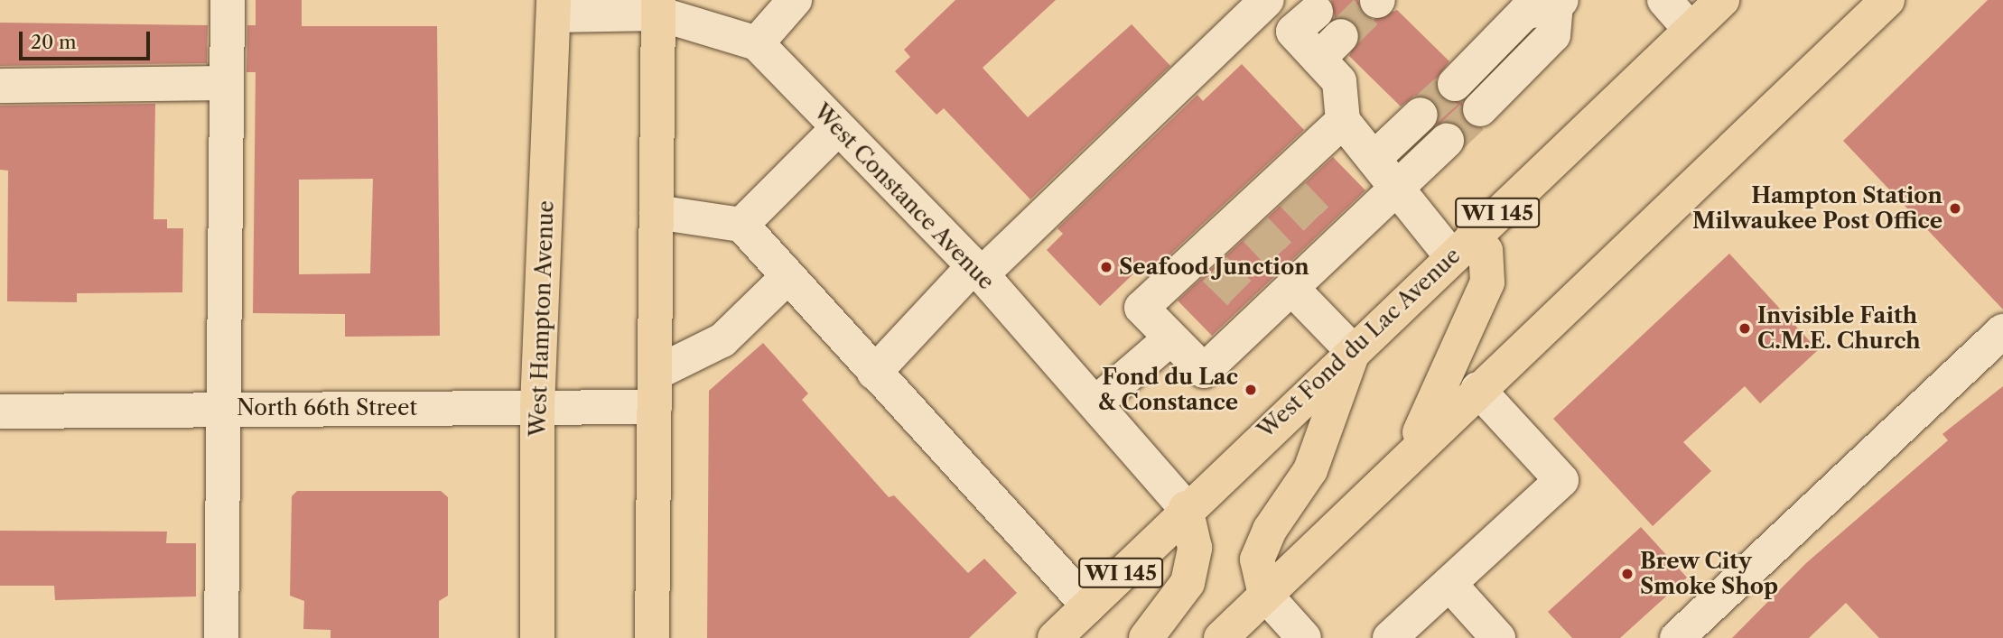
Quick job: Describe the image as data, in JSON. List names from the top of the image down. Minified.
{"streets":{"main road":["WI 145","West Hampton Avenue","West Fond du Lac Avenue"],"street":["West Constance Avenue","North 66th Street"]},"crossings":[["West Constance Avenue","West Fond du Lac Avenue"],["West Hampton Avenue","North 66th Street"]],"places":["Hampton Station Milwaukee Post Office","Seafood Junction","Invisible Faith C.M.E. Church","Fond du Lac & Constance","Brew City Smoke Shop"],"scale_bar":"20 m"}
